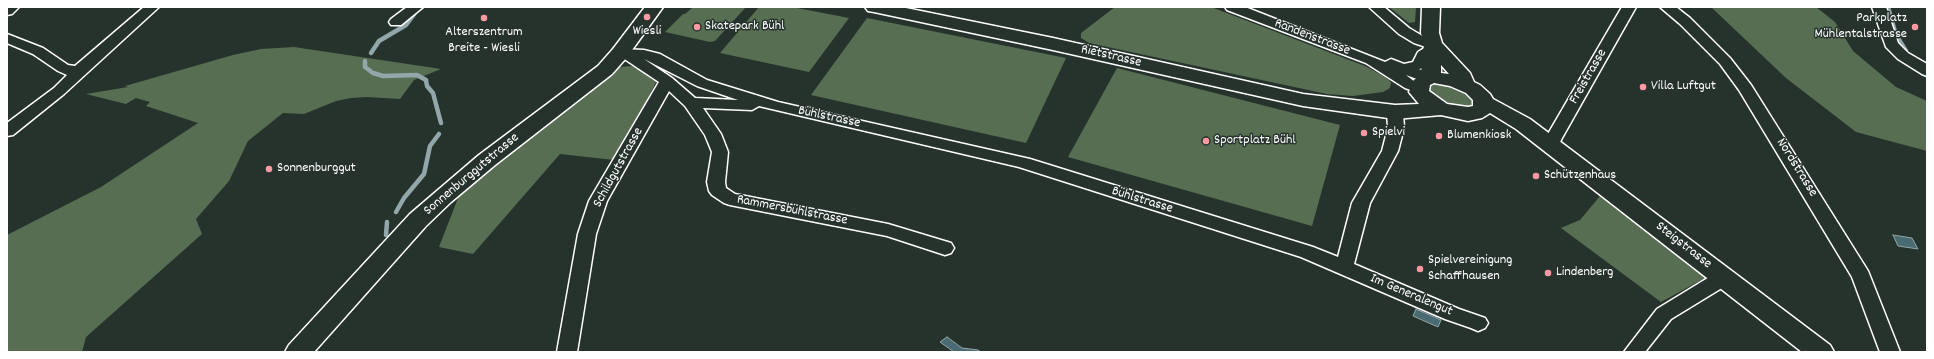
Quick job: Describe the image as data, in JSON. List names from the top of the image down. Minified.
{"streets":{"street":["Randenstrasse","Rietstrasse","Freistrasse","Bühlstrasse","Schildgutstrasse","Nordstrasse","Sonnenburggutstrasse","Rammersbühlstrasse","Steigstrasse","Im Generalengut"]},"crossings":[["Randenstrasse","Rietstrasse"],["Freistrasse","Steigstrasse"],["Bühlstrasse","Sonnenburggutstrasse"],["Bühlstrasse","Rammersbühlstrasse"],["Bühlstrasse","Im Generalengut"],["Schildgutstrasse","Rammersbühlstrasse"]],"places":["Wiesli","Alterszentrum Breite - Wiesli","Skatepark Bühl","Parkplatz Mühlentalstrasse","Villa Luftgut","Spielvi","Blumenkiosk","Sportplatz Bühl","Sonnenburggut","Schützenhaus","Spielvereinigung Schaffhausen","Lindenberg"]}
